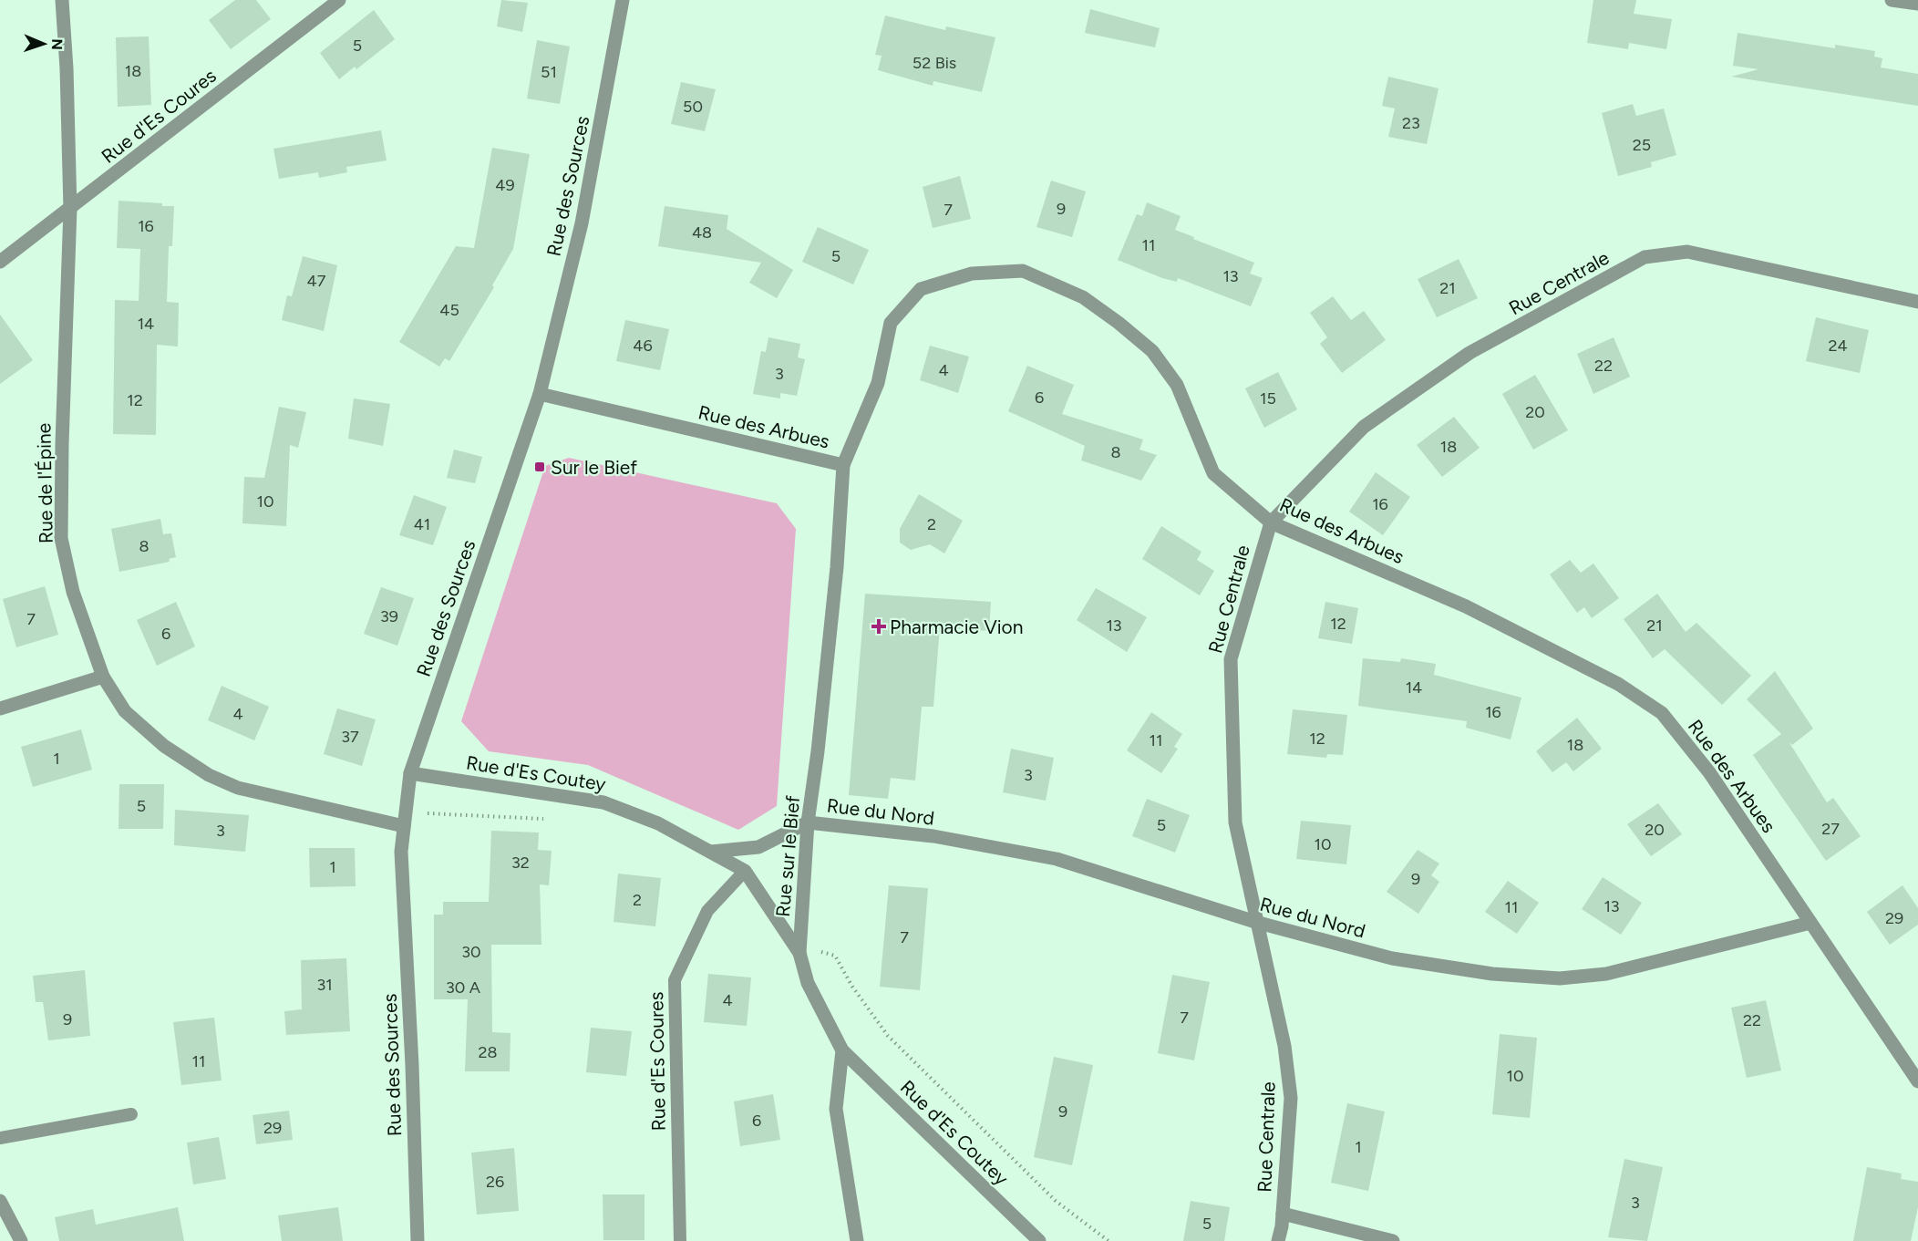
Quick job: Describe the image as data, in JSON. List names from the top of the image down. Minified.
{"streets":{"street":["Rue d'Es Coures","Rue des Sources","Rue Centrale","Rue des Arbues","Rue de l'Épine","Rue d'Es Coutey","Rue du Nord","Rue sur le Bief"]},"crossings":[["Rue d'Es Coures","Rue de l'Épine"],["Rue d'Es Coures","Rue d'Es Coutey"],["Rue des Sources","Rue des Arbues"],["Rue des Sources","Rue de l'Épine"],["Rue des Sources","Rue d'Es Coutey"],["Rue Centrale","Rue des Arbues"],["Rue Centrale","Rue du Nord"],["Rue des Arbues","Rue du Nord"],["Rue des Arbues","Rue sur le Bief"],["Rue d'Es Coutey","Rue sur le Bief"],["Rue du Nord","Rue sur le Bief"]],"places":{"transit":["Sur le Bief"],"health":["Pharmacie Vion"]},"house_numbers":["5","52 Bis","18","51","50","23","25","49","9","7","16","48","11","5","13","47","21","45","14","46","24","22","4","3","6","15","12","20","18","8","10","16","41","2","8","39","7","12","13","21","6","14","16","4","37","12","11","18","1","3","5","5","27","20","3","10","32","1","9","2","13","11","29","7","30","31","30 A","4","7","9","22","28","11","10","9","6","29","1","26","3","5"],"north":"right"}
